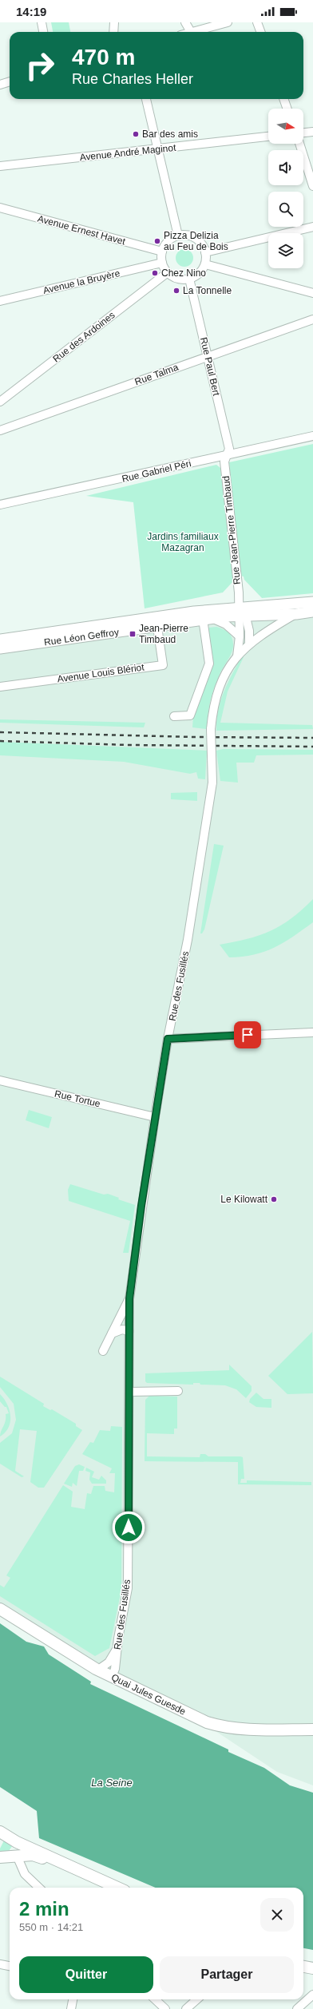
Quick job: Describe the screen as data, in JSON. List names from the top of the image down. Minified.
{"streets":{"main road":["Quai Jules Guesde"],"street":["Avenue André Maginot","Avenue Ernest Havet","Avenue la Bruyère","Rue des Ardoines","Rue Paul Bert","Rue Talma","Rue Gabriel Péri","Rue Jean-Pierre Timbaud","Rue Léon Geffroy","Avenue Louis Blériot","Rue des Fusillés","Rue Tortue"]},"crossings":[["Avenue Ernest Havet","Avenue la Bruyère"],["Avenue Ernest Havet","Rue des Ardoines"],["Avenue Ernest Havet","Rue Paul Bert"],["Avenue la Bruyère","Rue des Ardoines"],["Avenue la Bruyère","Rue Paul Bert"],["Rue des Ardoines","Rue Paul Bert"],["Rue Paul Bert","Rue Talma"],["Rue Paul Bert","Rue Gabriel Péri"],["Rue Paul Bert","Rue Jean-Pierre Timbaud"],["Rue Gabriel Péri","Rue Jean-Pierre Timbaud"],["Rue Jean-Pierre Timbaud","Rue Léon Geffroy"],["Rue Léon Geffroy","Avenue Louis Blériot"],["Rue des Fusillés","Rue Tortue"],["Rue des Fusillés","Quai Jules Guesde"]],"water":["La Seine"],"parks":["Jardins familiaux Mazagran"],"places":{"other":["Bar des amis","Pizza Delizia au Feu de Bois","Chez Nino","La Tonnelle","Le Kilowatt"],"transit":["Jean-Pierre Timbaud"]},"north":"right","page":{"status":"14:19","turn":["470 m","Rue Charles Heller"],"heading":["2 min","550 m · 14:21"],"buttons":["Quitter","Partager"]}}
